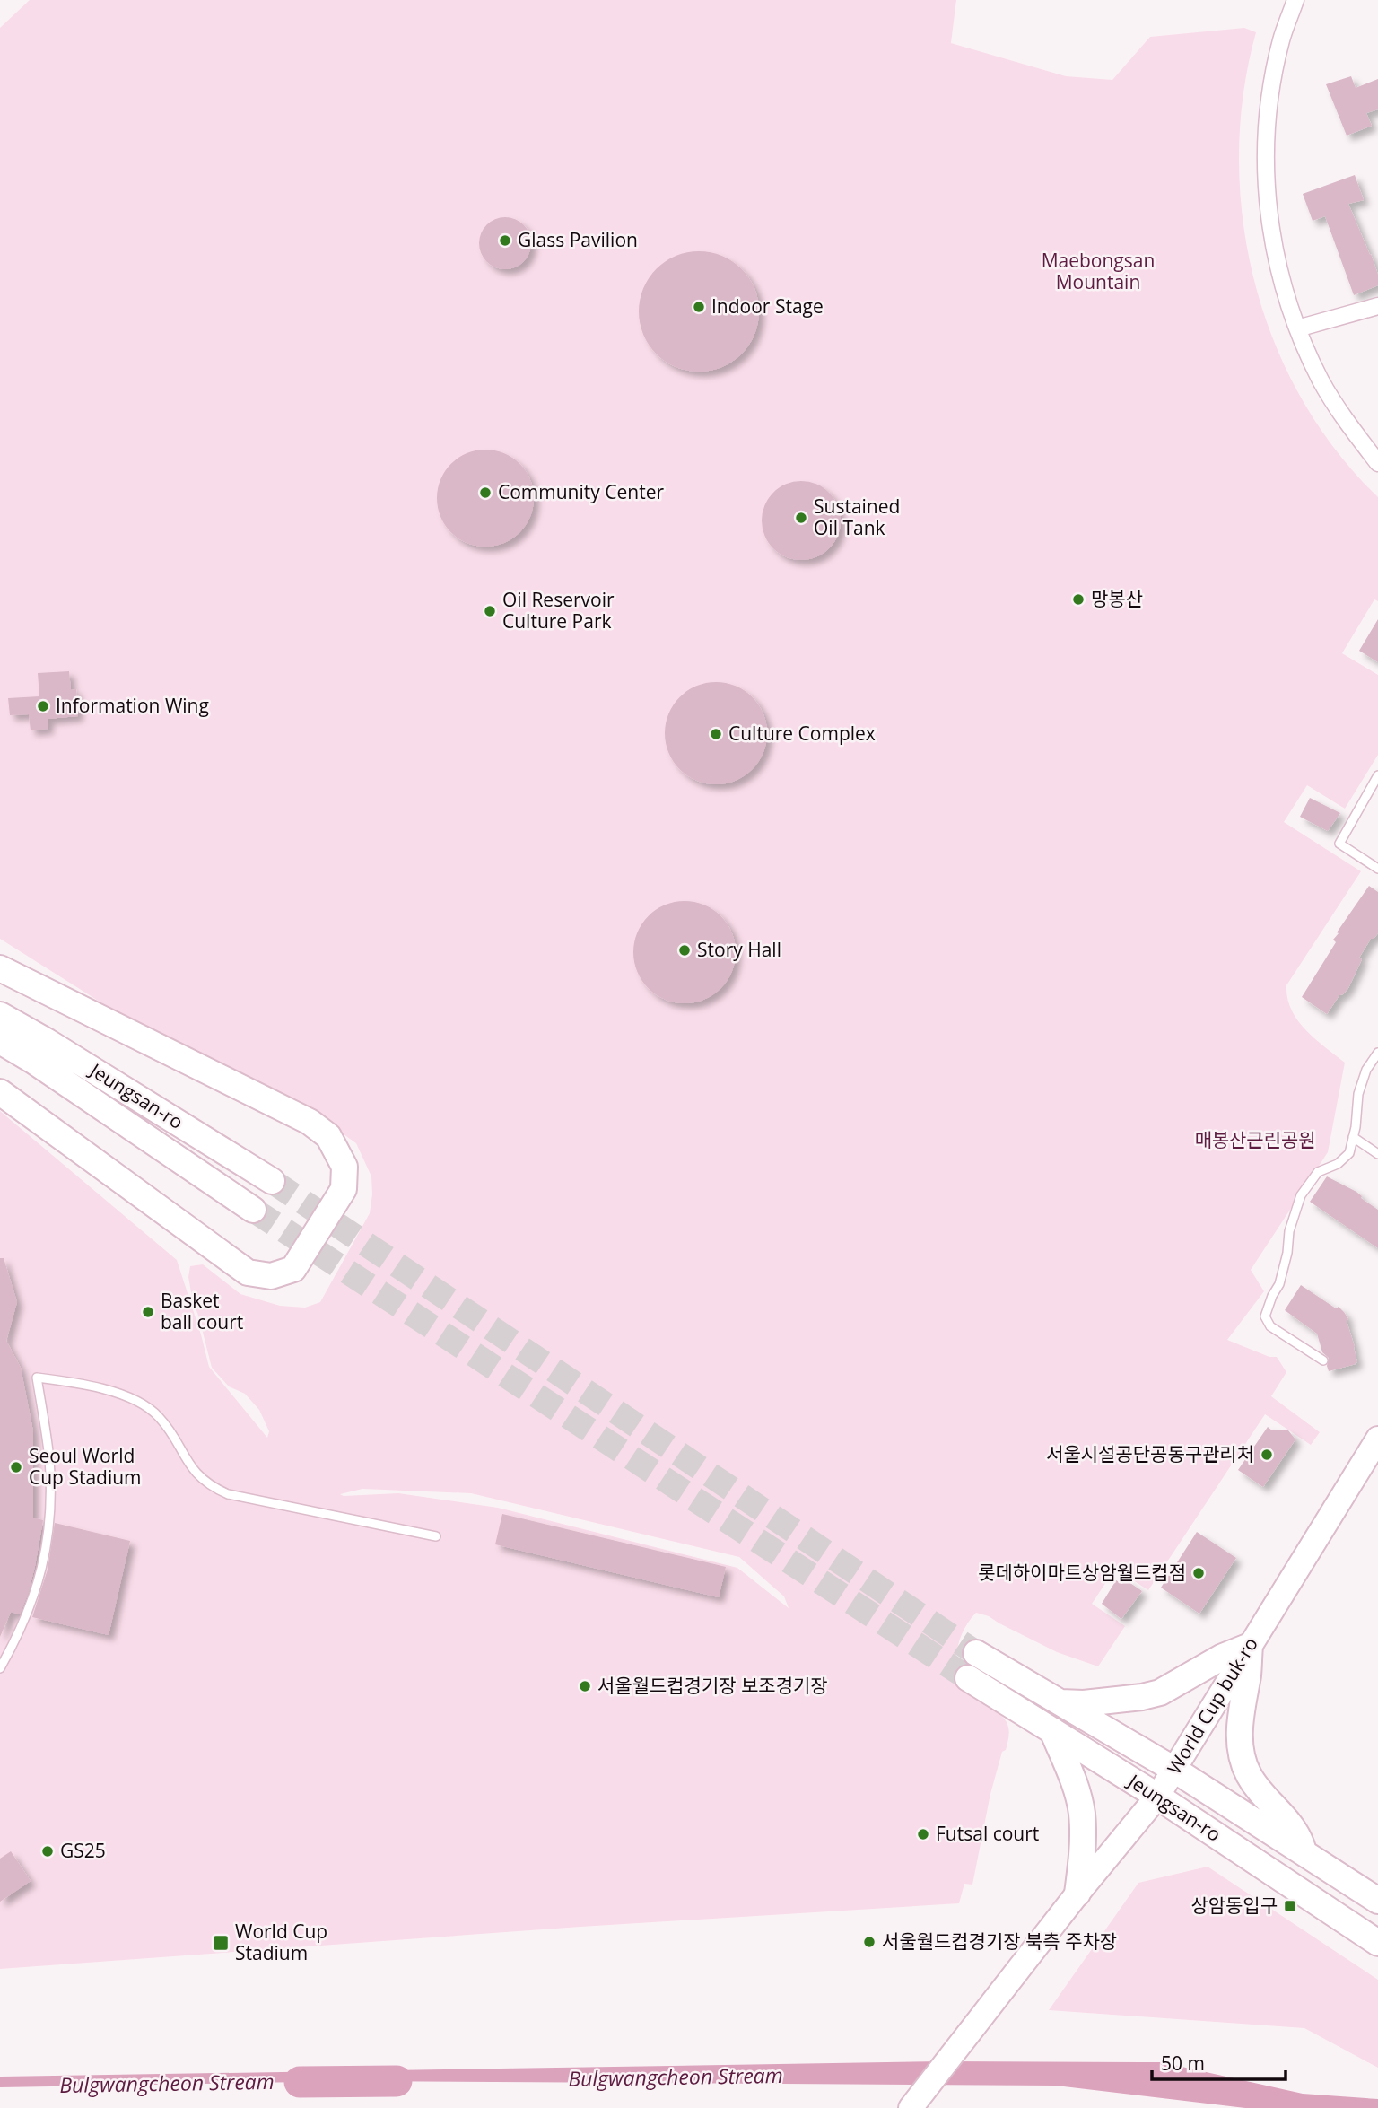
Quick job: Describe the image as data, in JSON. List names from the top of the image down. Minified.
{"streets":{"main road":["Jeungsan-ro","World Cup buk-ro"]},"crossings":[["Jeungsan-ro","World Cup buk-ro"]],"water":["Bulgwangcheon Stream"],"parks":["Maebongsan Mountain","매봉산근린공원"],"places":{"other":["Glass Pavilion","Indoor Stage","Community Center","Sustained Oil Tank","망봉산","Oil Reservoir Culture Park","Information Wing","Culture Complex","Story Hall","Basket ball court","서울시설공단공동구관리처","Seoul World Cup Stadium","롯데하이마트상암월드컵점","서울월드컵경기장 보조경기장","Futsal court","GS25","서울월드컵경기장 북측 주차장"],"transit":["상암동입구","World Cup Stadium"]},"scale_bar":"50 m"}
